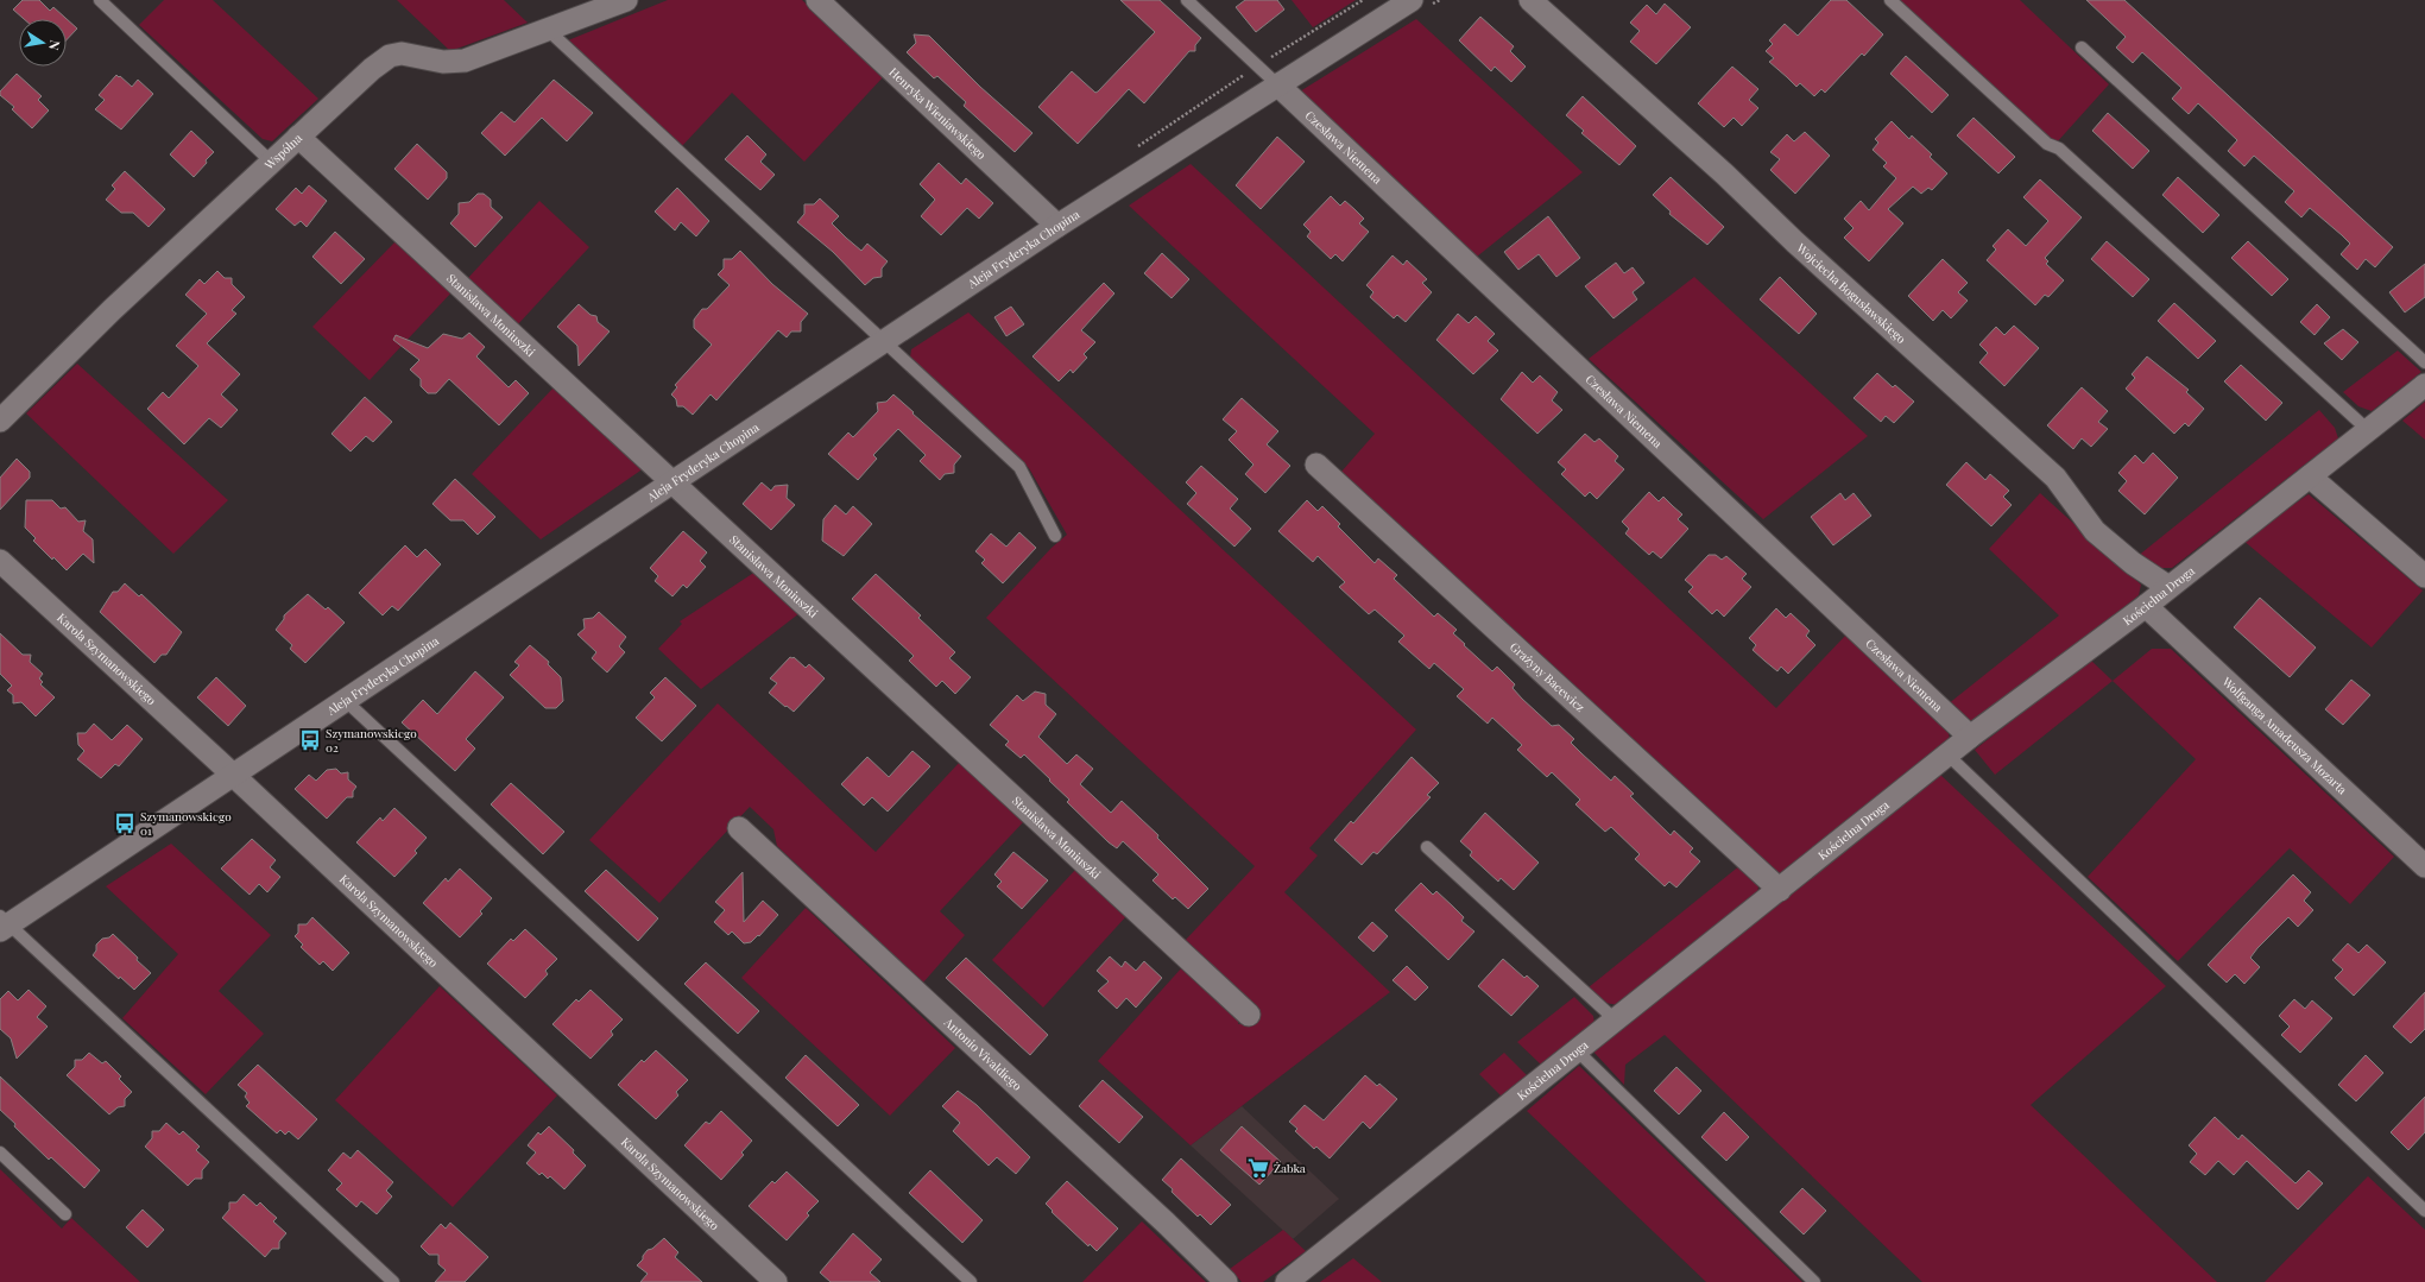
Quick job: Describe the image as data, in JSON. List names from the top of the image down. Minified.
{"streets":{"street":["Henryka Wieniawskiego","Czesława Niemena","Wspólna","Aleja Fryderyka Chopina","Wojciecha Bogusławskiego","Stanisława Moniuszki","Kościelna Droga","Karola Szymanowskiego","Grażyny Bacewicz","Wolfganga Amadeusza Mozarta","Antonio Vivaldiego"]},"crossings":[["Henryka Wieniawskiego","Aleja Fryderyka Chopina"],["Czesława Niemena","Aleja Fryderyka Chopina"],["Czesława Niemena","Kościelna Droga"],["Wspólna","Stanisława Moniuszki"],["Aleja Fryderyka Chopina","Stanisława Moniuszki"],["Aleja Fryderyka Chopina","Karola Szymanowskiego"],["Wojciecha Bogusławskiego","Kościelna Droga"],["Kościelna Droga","Grażyny Bacewicz"],["Kościelna Droga","Wolfganga Amadeusza Mozarta"]],"places":{"bus stop":["Szymanowskiego 02","Szymanowskiego 01"],"supermarket":["Żabka"]},"north":"right"}
